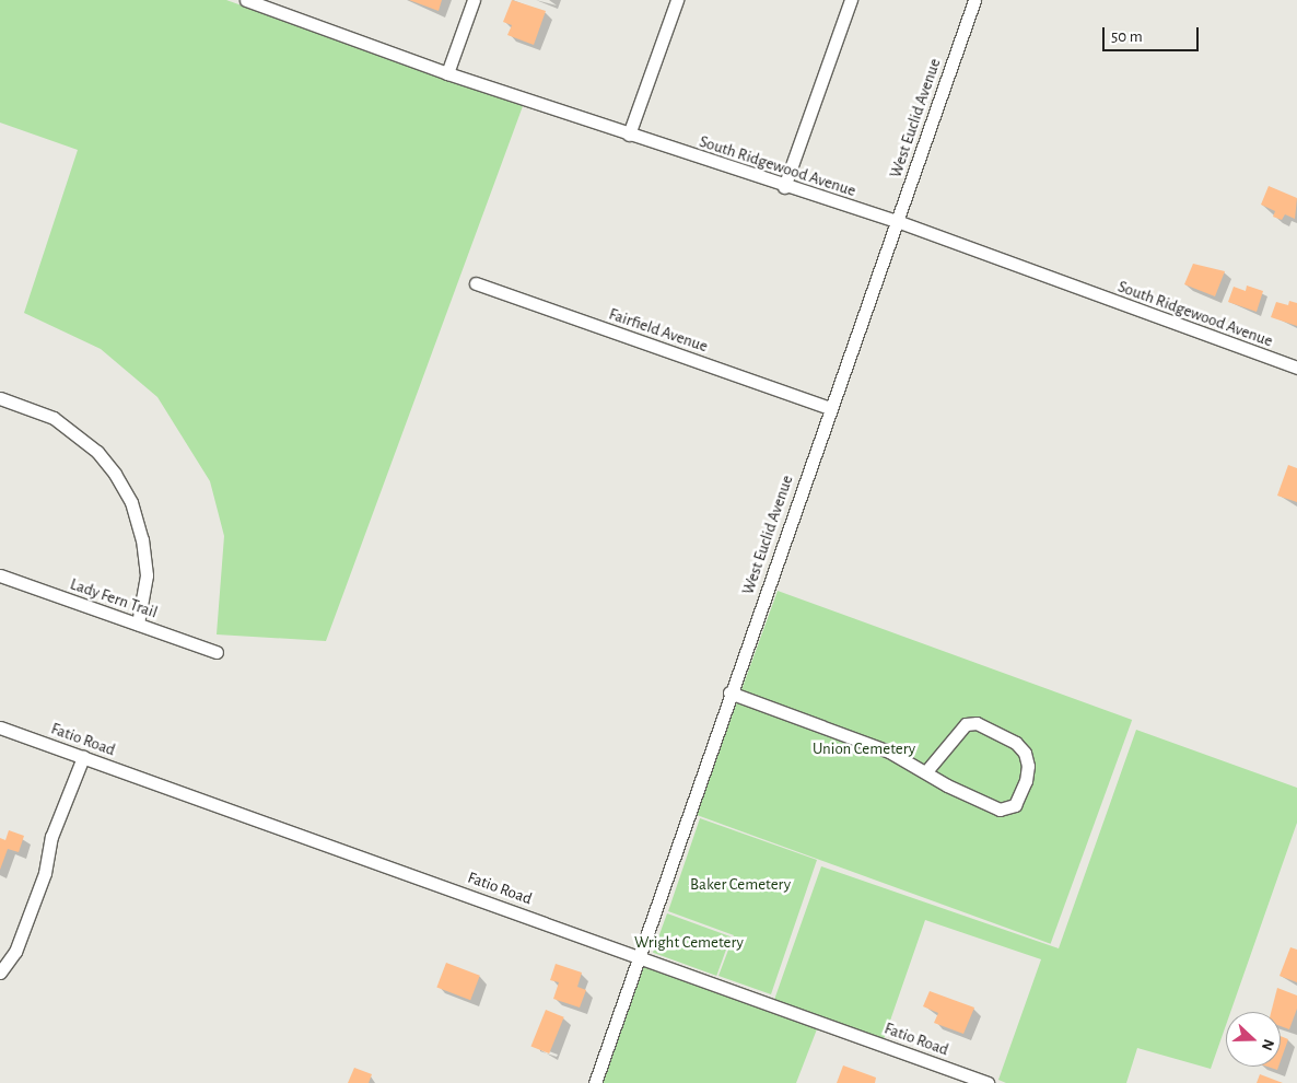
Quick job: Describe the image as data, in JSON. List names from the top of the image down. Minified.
{"streets":{"street":["West Euclid Avenue","South Ridgewood Avenue","Fairfield Avenue","Lady Fern Trail","Fatio Road"]},"crossings":[["West Euclid Avenue","South Ridgewood Avenue"],["West Euclid Avenue","Fairfield Avenue"],["West Euclid Avenue","Fatio Road"]],"parks":["Union Cemetery","Baker Cemetery","Wright Cemetery"],"scale_bar":"50 m","north":"right"}
